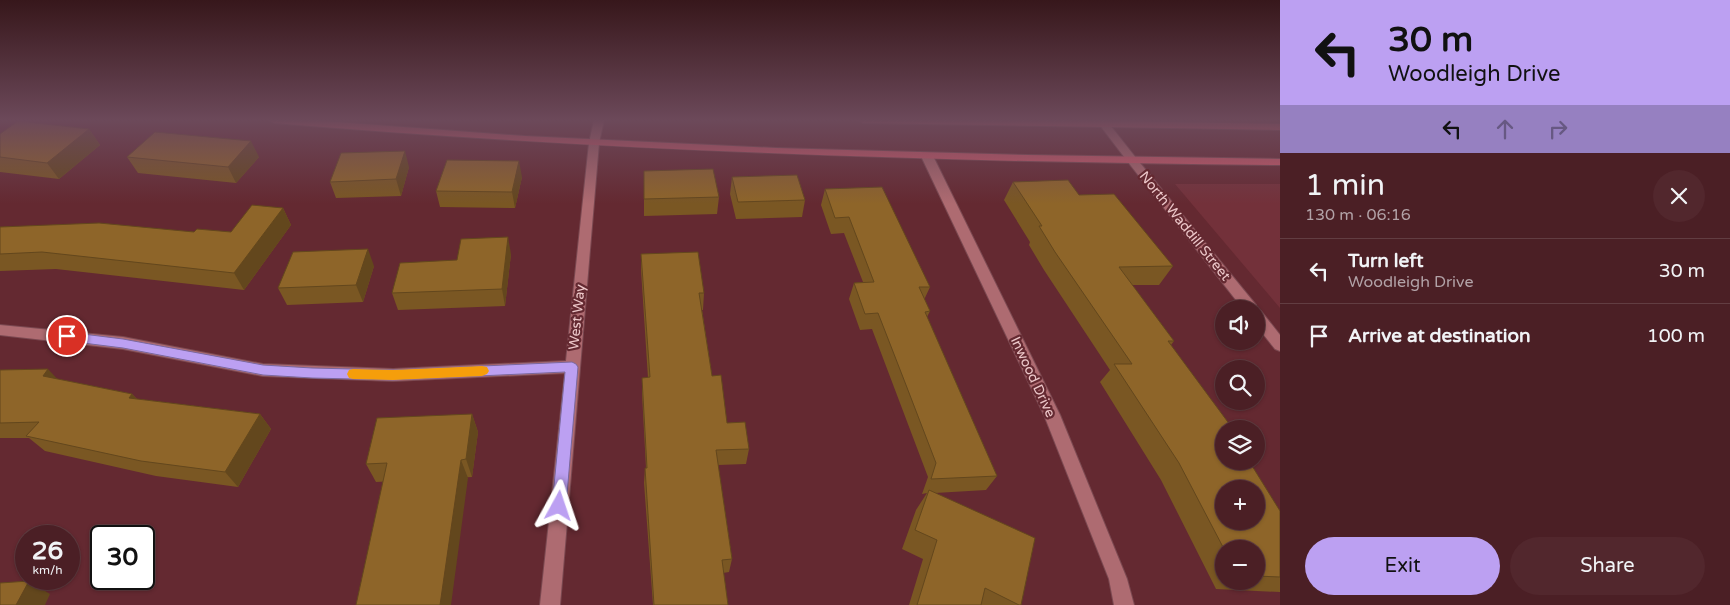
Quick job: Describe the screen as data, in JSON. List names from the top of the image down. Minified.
{"streets":{"street":["North Waddill Street","West Way","Inwood Drive"]},"page":{"turn":["30 m","Woodleigh Drive"],"heading":["1 min","130 m · 06:16"],"list":[{"name":"Turn left","note":"Woodleigh Drive","value":"30 m"},{"name":"Arrive at destination","value":"100 m"}],"map_buttons":["+","−"],"speed":"26 km/h","limit":"30","buttons":["Exit","Share"]}}
